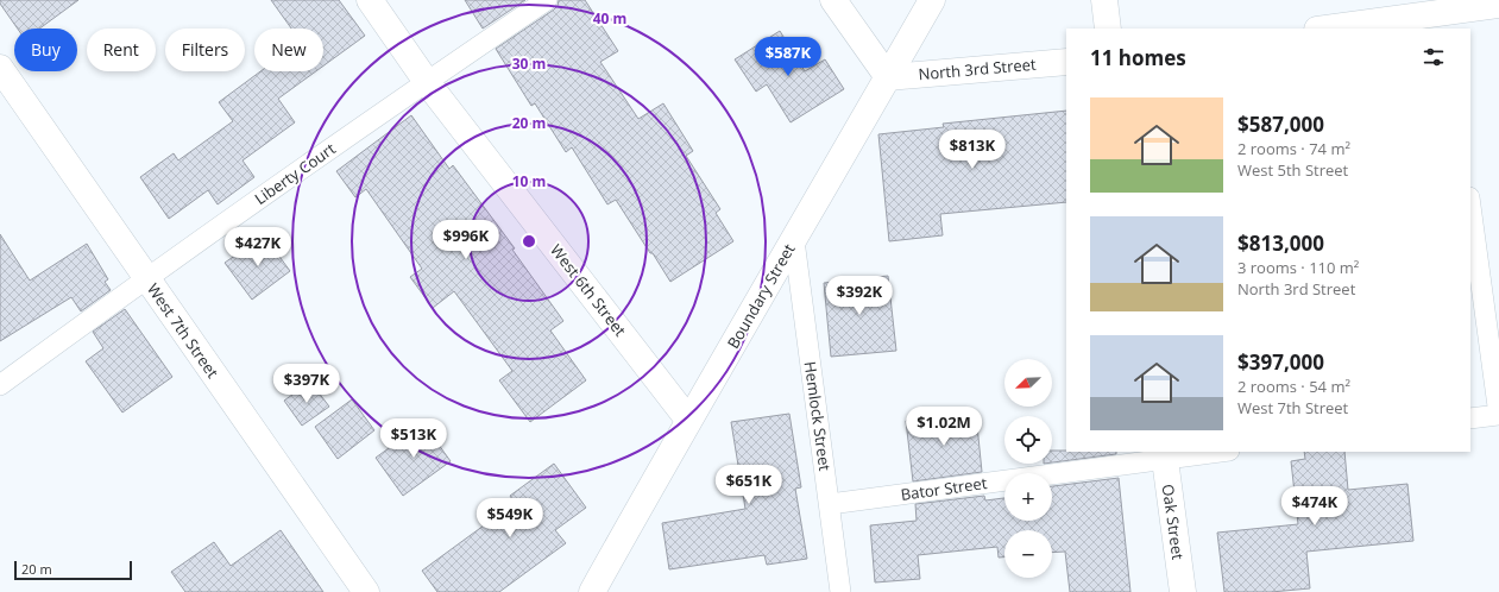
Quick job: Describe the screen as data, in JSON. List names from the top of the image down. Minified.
{"streets":{"street":["North 3rd Street","West 6th Street","Boundary Street","West 7th Street","Oak Street"],"lane":["Liberty Court","Hemlock Street","Bator Street"]},"crossings":[["North 3rd Street","Boundary Street"],["Liberty Court","West 6th Street"],["Liberty Court","West 7th Street"],["West 6th Street","Boundary Street"],["Boundary Street","Hemlock Street"],["Hemlock Street","Bator Street"],["Bator Street","Oak Street"]],"scale_bar":"20 m","north":"bottom left","page":{"chip":["Buy","Rent","Filters","New"],"heading":"11 homes","price":["$587K","$813K","$996K","$427K","$392K","$397K","$1.02M","$513K","$651K","$474K","$549K"],"list":[{"name":"$587,000","note":"2 rooms · 74 m² · West 5th Street"},{"name":"$813,000","note":"3 rooms · 110 m² · North 3rd Street"},{"name":"$397,000","note":"2 rooms · 54 m² · West 7th Street"}],"map_buttons":["+","−"],"scale":"20 m"},"rings":["40 m","30 m","20 m","10 m"]}
